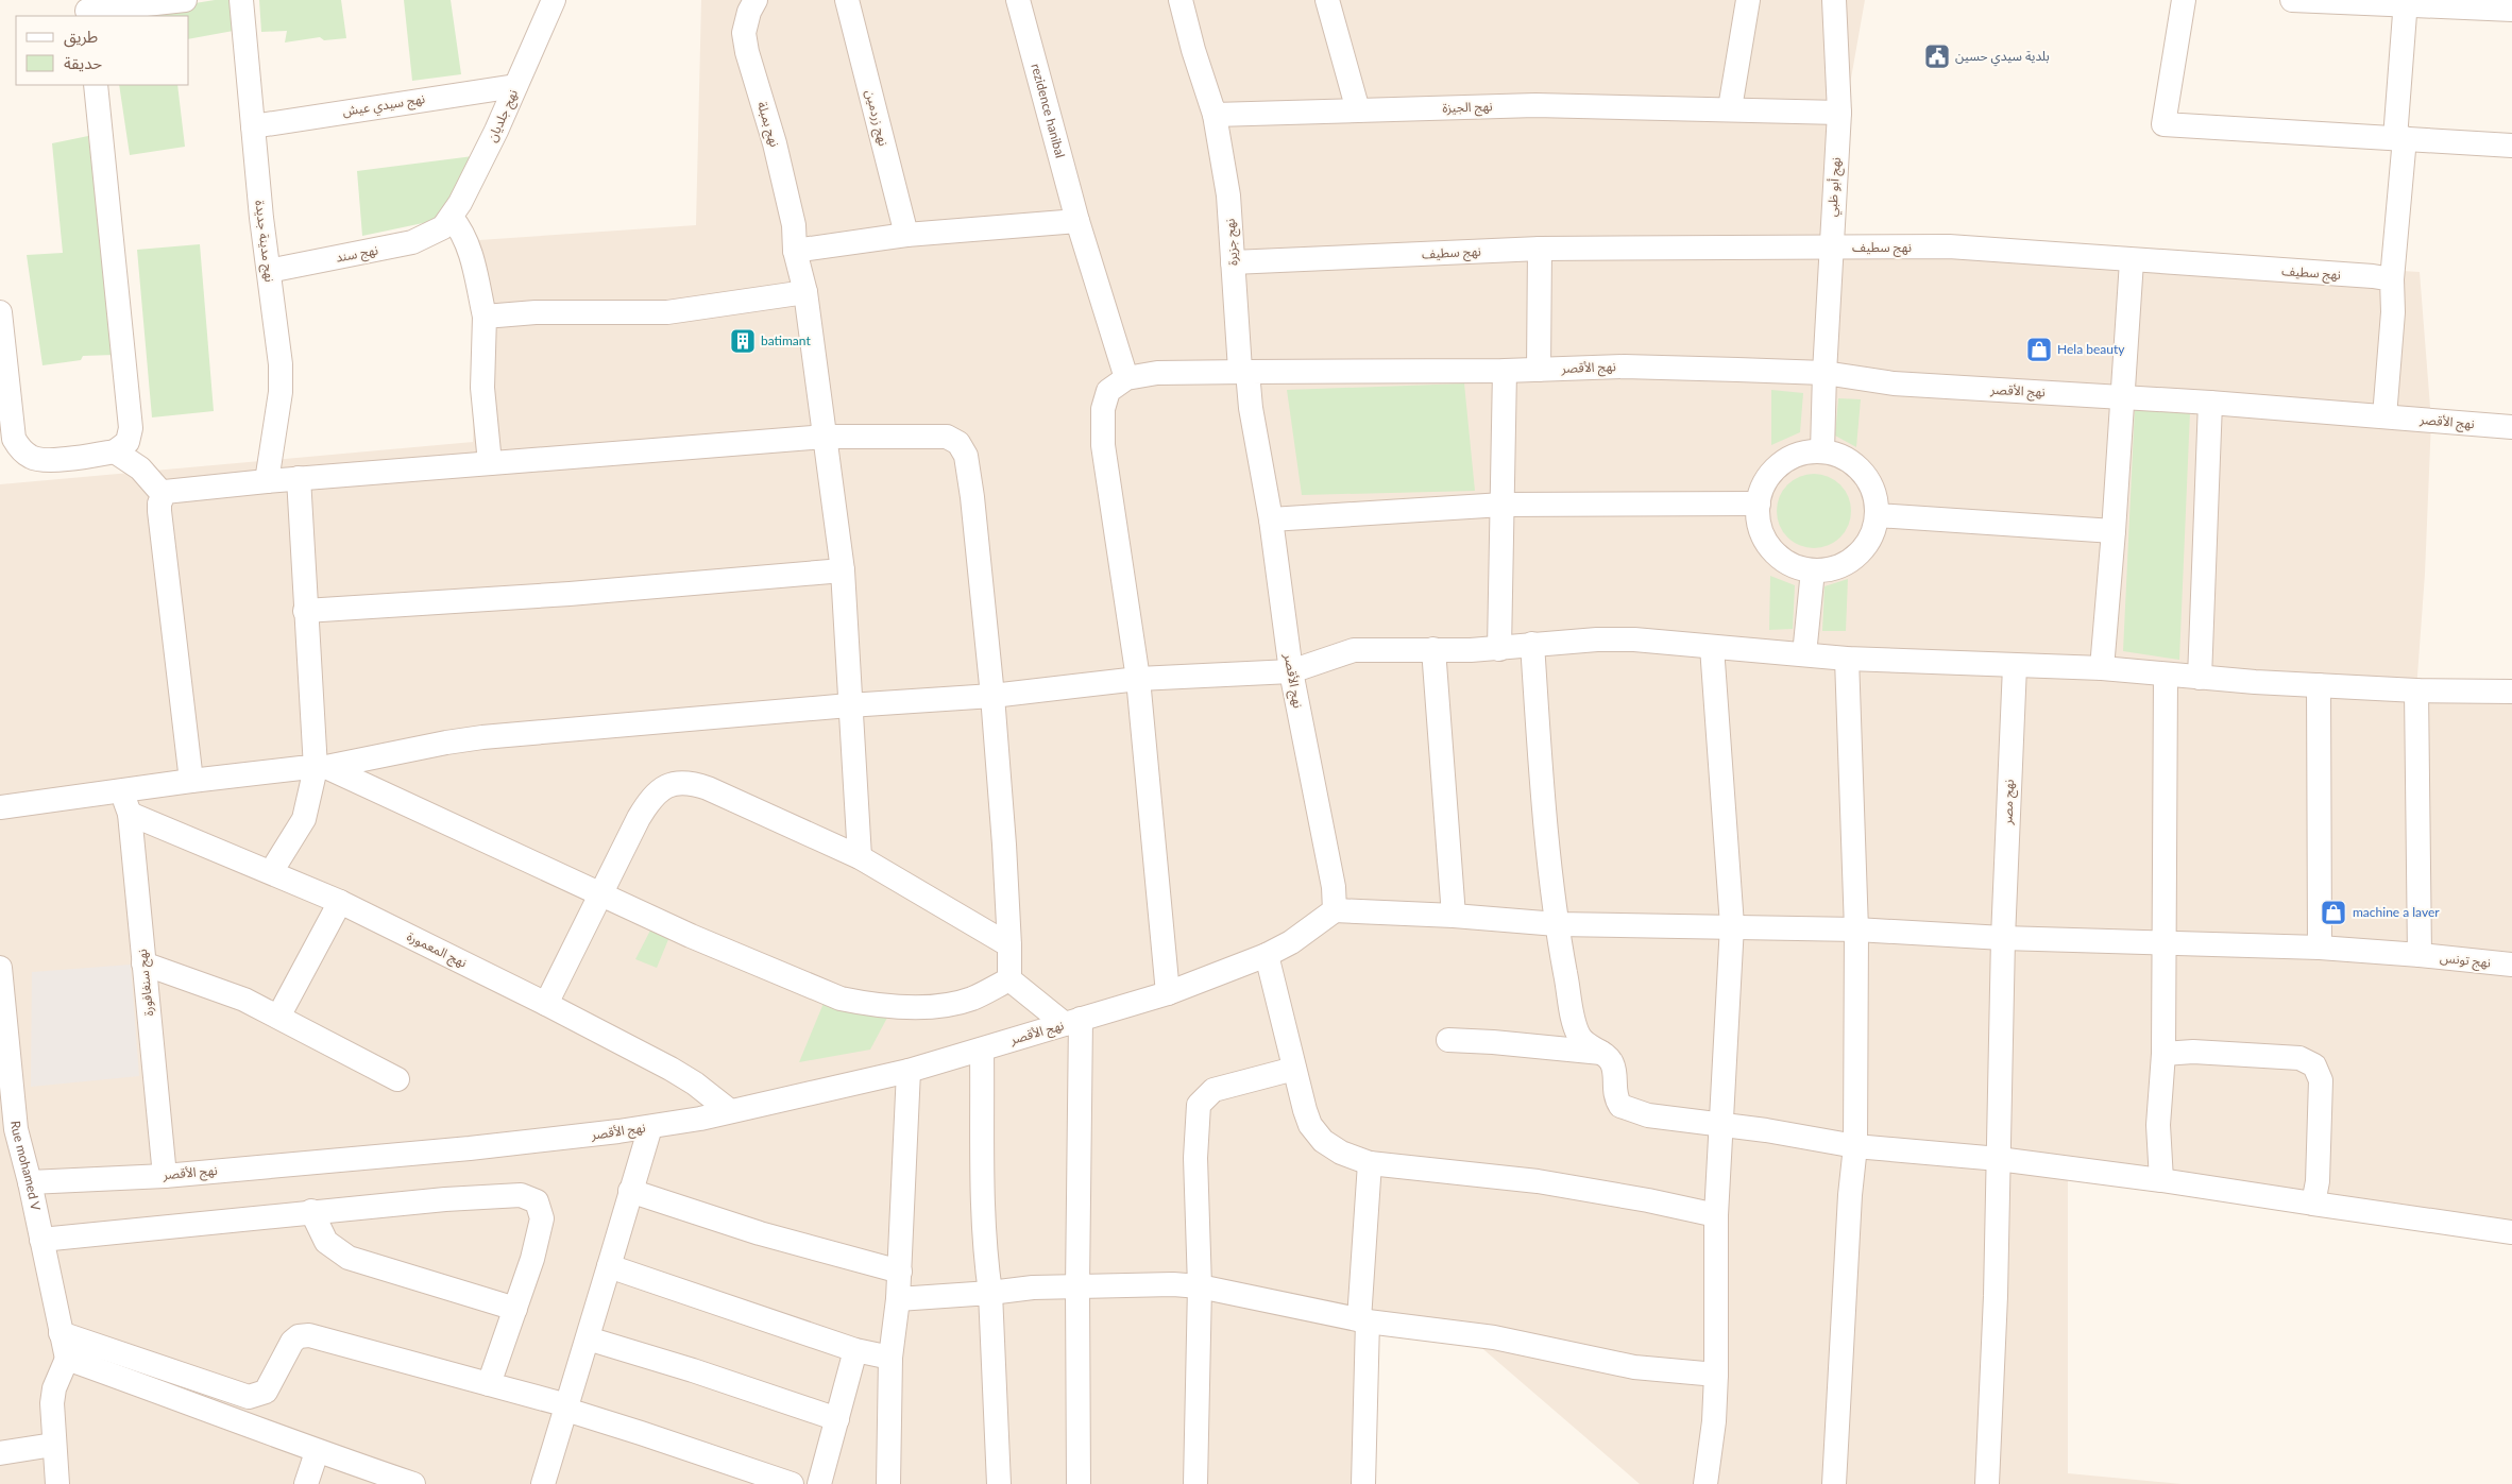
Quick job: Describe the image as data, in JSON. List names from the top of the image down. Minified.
{"streets":{"street":["نهج سيدي عيش","نهج الجيزة","rezidence hanibal","نهج جلديان","نهج زردمين","نهج بمبلة","نهج أبو ظبي","نهج مدينة جديدة","نهج جزيرة","نهج سطيف","نهج سند","نهج الأقصر","نهج مصر","نهج المعمورة","نهج تونس","نهج سنغافورة","Rue mohamed V"]},"crossings":[["نهج سيدي عيش","نهج جلديان"],["نهج سيدي عيش","نهج مدينة جديدة"],["نهج الجيزة","نهج أبو ظبي"],["نهج الجيزة","نهج جزيرة"],["نهج جلديان","نهج سند"],["نهج أبو ظبي","نهج سطيف"],["نهج أبو ظبي","نهج الأقصر"],["نهج مدينة جديدة","نهج سند"],["نهج جزيرة","نهج سطيف"],["نهج جزيرة","نهج الأقصر"],["نهج الأقصر","نهج المعمورة"],["نهج الأقصر","نهج تونس"],["نهج الأقصر","نهج سنغافورة"],["نهج الأقصر","Rue mohamed V"],["نهج مصر","نهج تونس"],["نهج المعمورة","نهج سنغافورة"]],"places":{"public building":["بلدية سيدي حسين"],"building":["batimant"],"shop":["Hela beauty","machine a laver"]},"legend":["طريق","حديقة"]}
